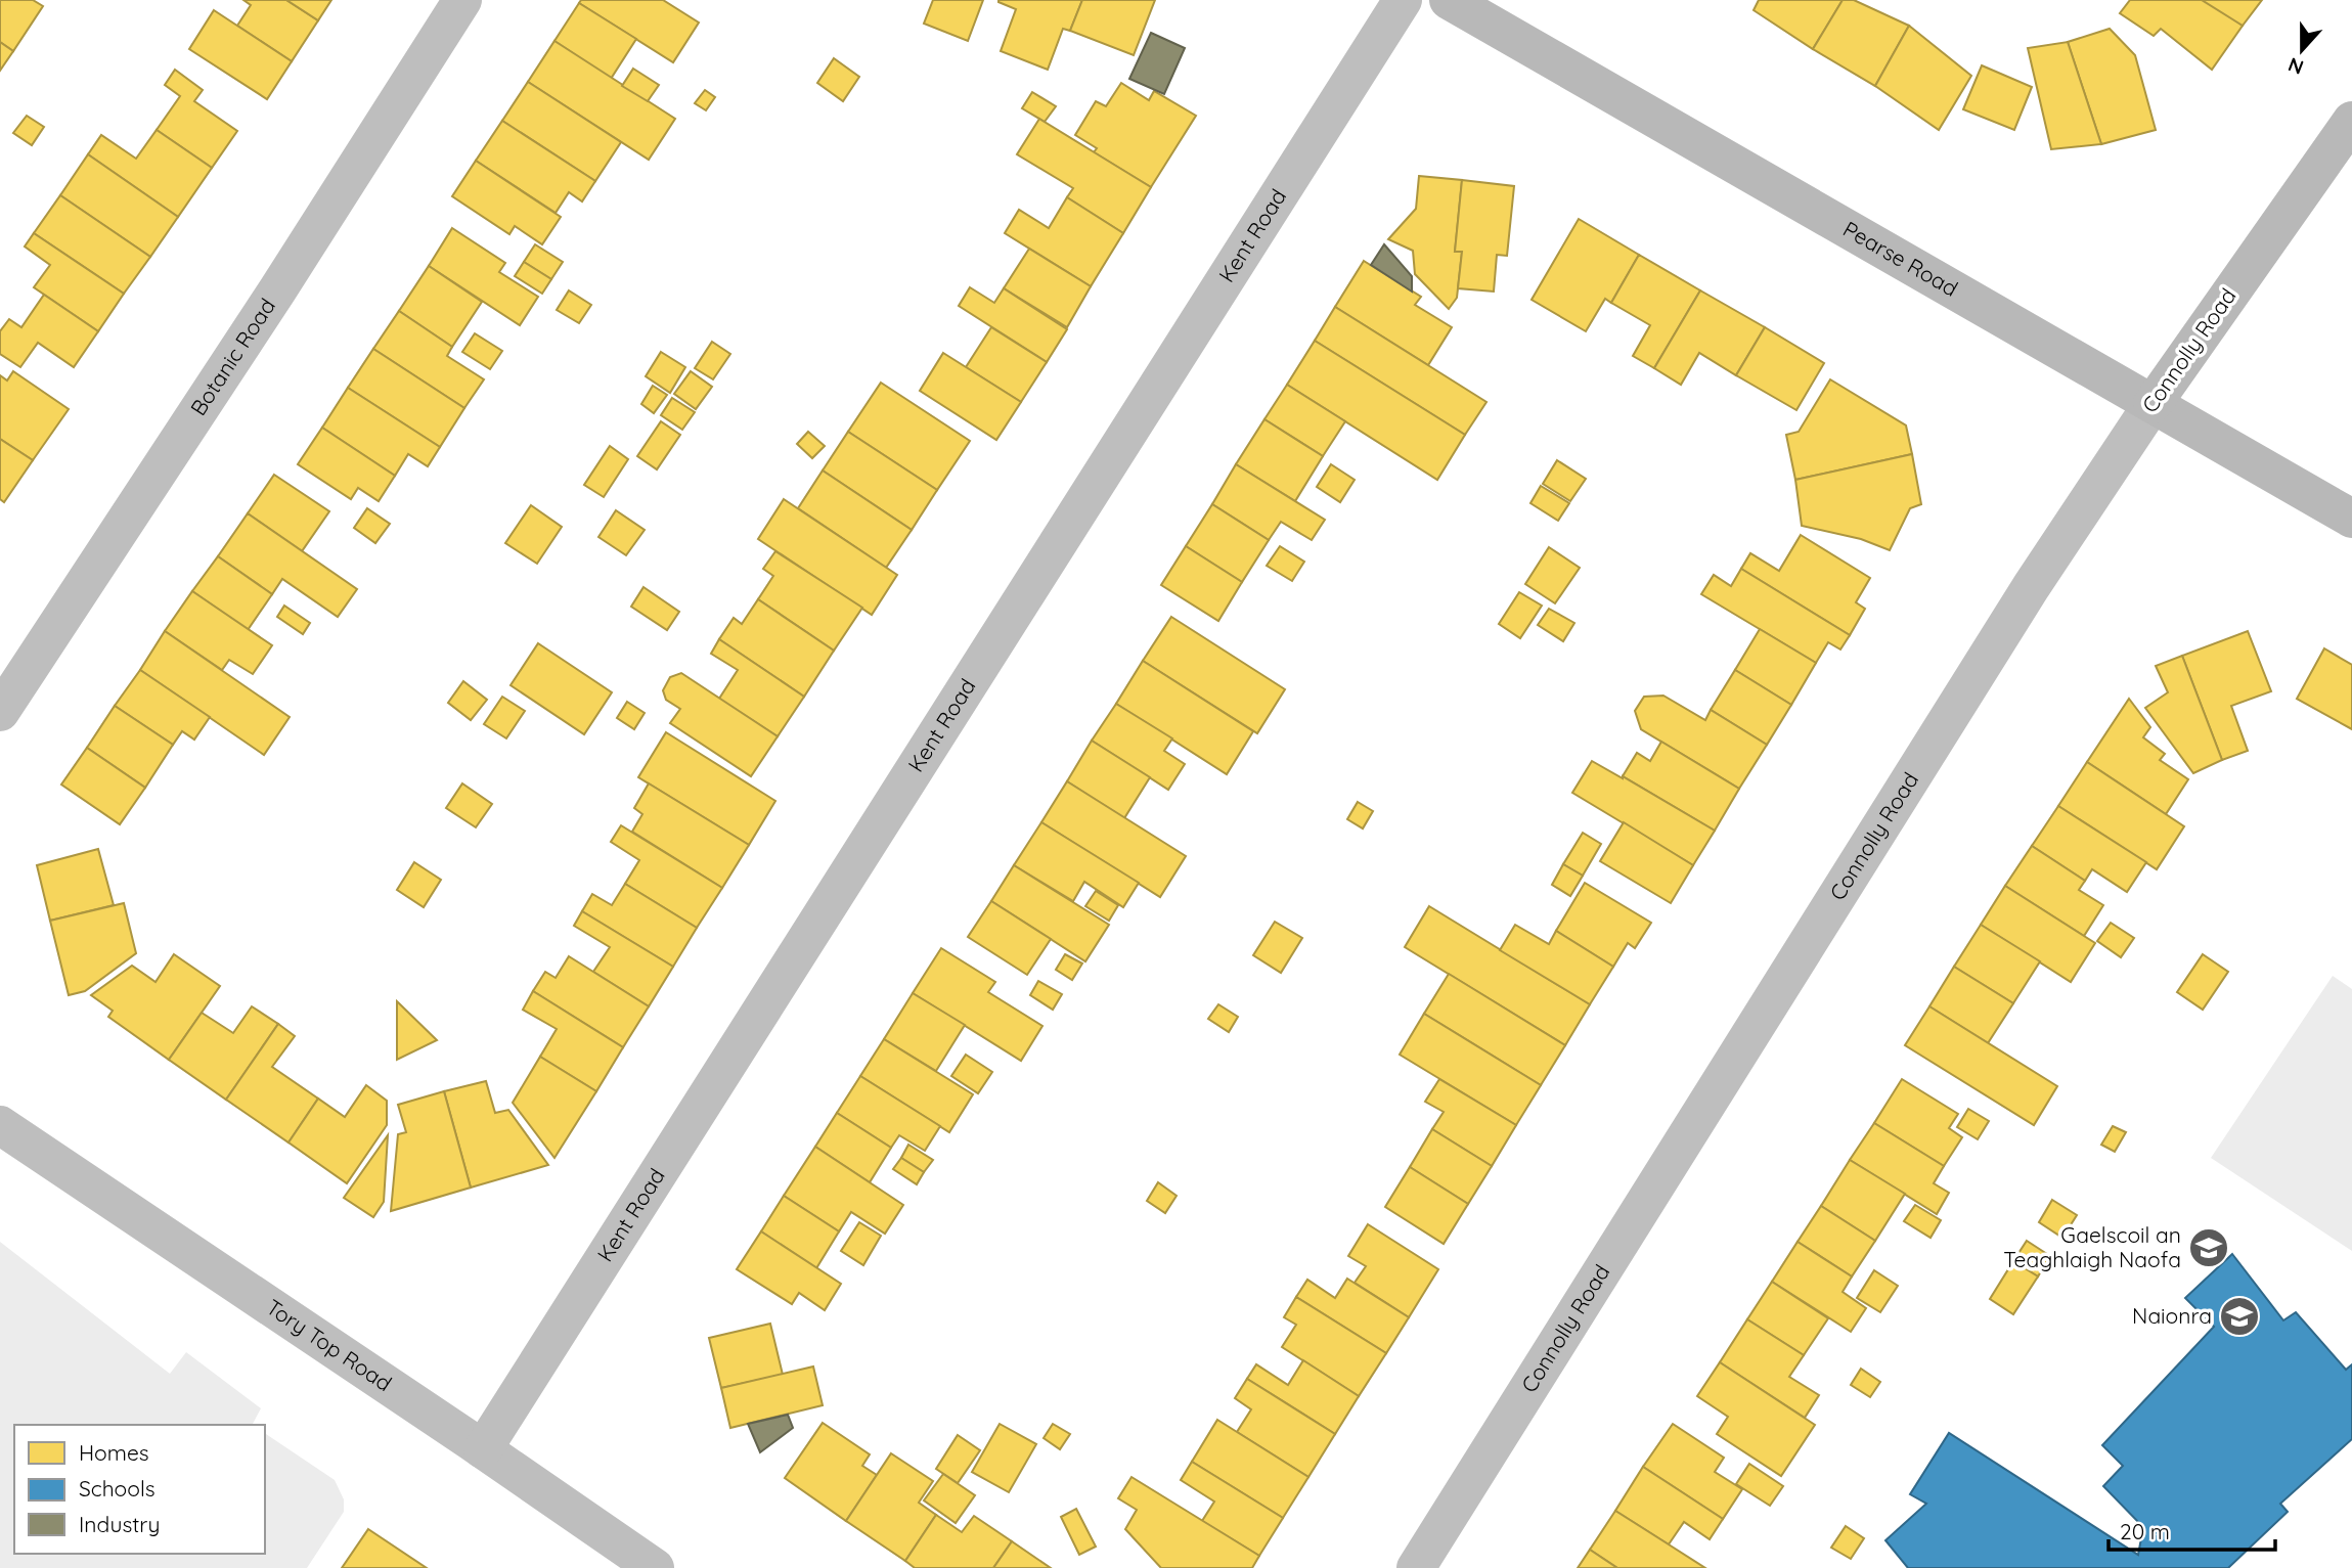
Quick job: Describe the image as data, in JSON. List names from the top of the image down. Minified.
{"streets":{"street":["Kent Road","Pearse Road","Connolly Road","Botanic Road","Tory Top Road"]},"crossings":[["Kent Road","Tory Top Road"],["Pearse Road","Connolly Road"]],"places":{"school or university":["Gaelscoil an Teaghlaigh Naofa","Naionra"]},"legend":["Homes","Schools","Industry"],"scale_bar":"20 m","north":"bottom"}
